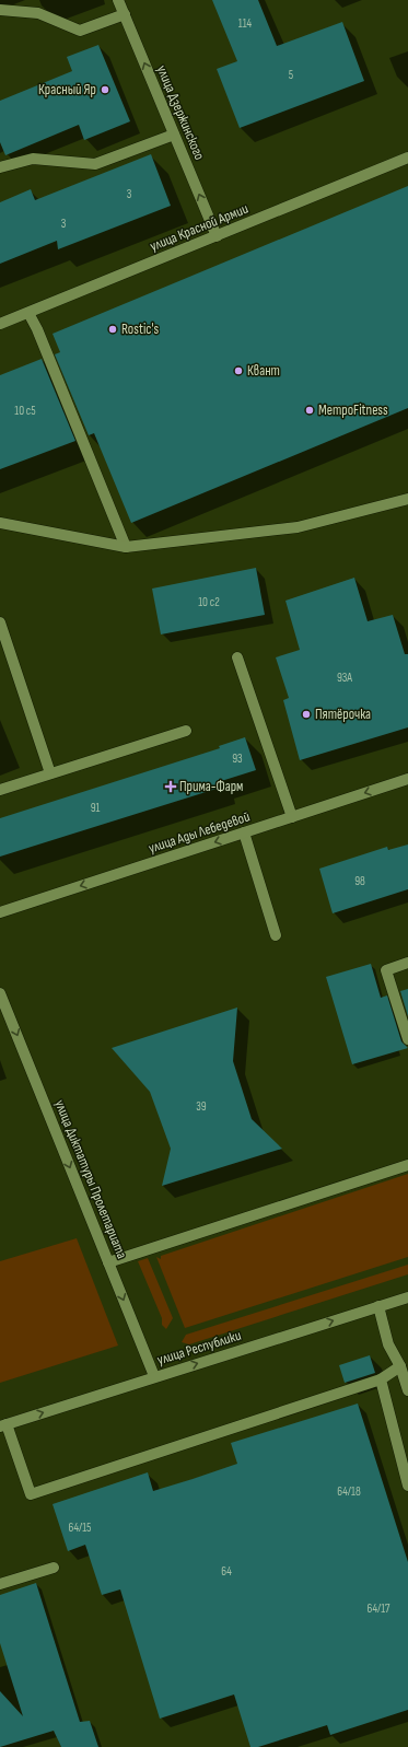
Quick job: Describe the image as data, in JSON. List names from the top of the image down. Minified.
{"streets":{"street":["улица Дзержинского","улица Красной Армии","улица Ады Лебедевой","улица Диктатуры Пролетариата","улица Республики"]},"crossings":[["улица Дзержинского","улица Красной Армии"],["улица Диктатуры Пролетариата","улица Республики"]],"one_way":["улица Дзержинского","улица Ады Лебедевой","улица Диктатуры Пролетариата","улица Республики"],"places":{"other":["Красный Яр","Rostic's","Квант","МетроFitness","Пятёрочка"],"health":["Прима-Фарм"]},"house_numbers":["114","5","3","3","10 с5","10 с2","93А","93","91","98","39","64/18","64/15","64","64/17"]}
